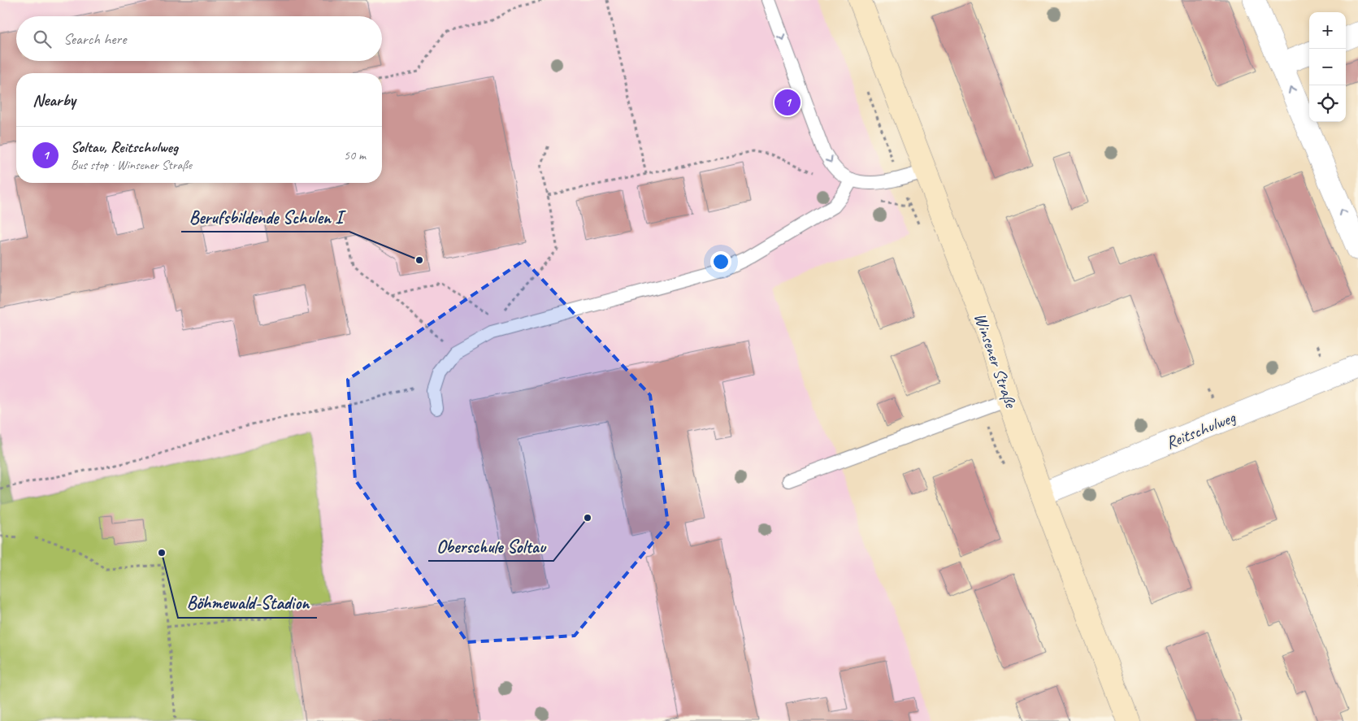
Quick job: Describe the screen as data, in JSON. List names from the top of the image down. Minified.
{"streets":{"main road":["Winsener Straße"],"street":["Reitschulweg"]},"crossings":[["Winsener Straße","Reitschulweg"]],"places":["Berufsbildende Schulen I","Oberschule Soltau","Böhmewald-Stadion"],"page":{"map_buttons":["+","−"],"search":"Search here","heading":"Nearby","pins":"1","list":[{"mark":"1","name":"Soltau, Reitschulweg","note":"Bus stop · Winsener Straße","value":"50 m"}]}}
